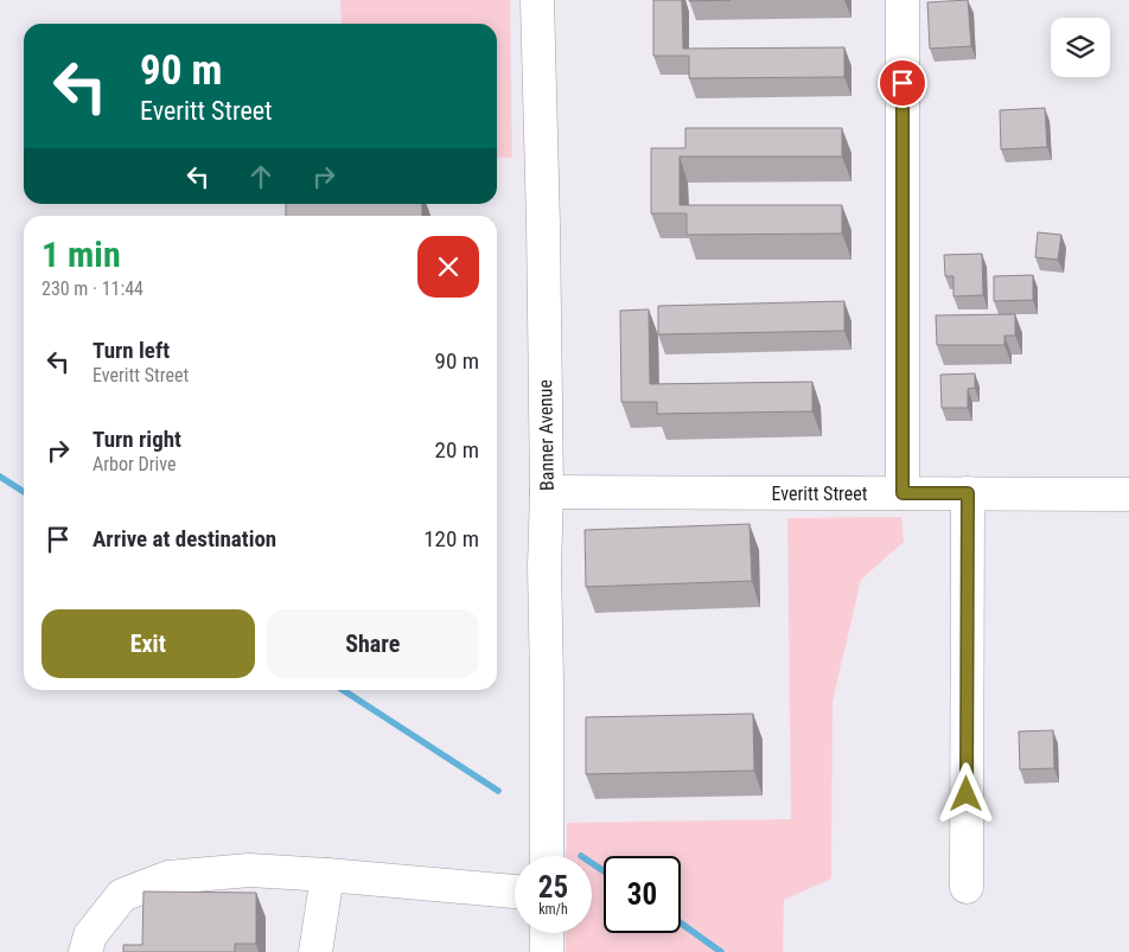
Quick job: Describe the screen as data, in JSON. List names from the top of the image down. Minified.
{"streets":{"street":["Banner Avenue","Everitt Street"]},"crossings":[["Banner Avenue","Everitt Street"]],"page":{"turn":["90 m","Everitt Street"],"heading":["1 min","230 m · 11:44"],"list":[{"name":"Turn left","note":"Everitt Street","value":"90 m"},{"name":"Turn right","note":"Arbor Drive","value":"20 m"},{"name":"Arrive at destination","value":"120 m"}],"buttons":["Exit","Share"],"speed":"25 km/h","limit":"30"}}
